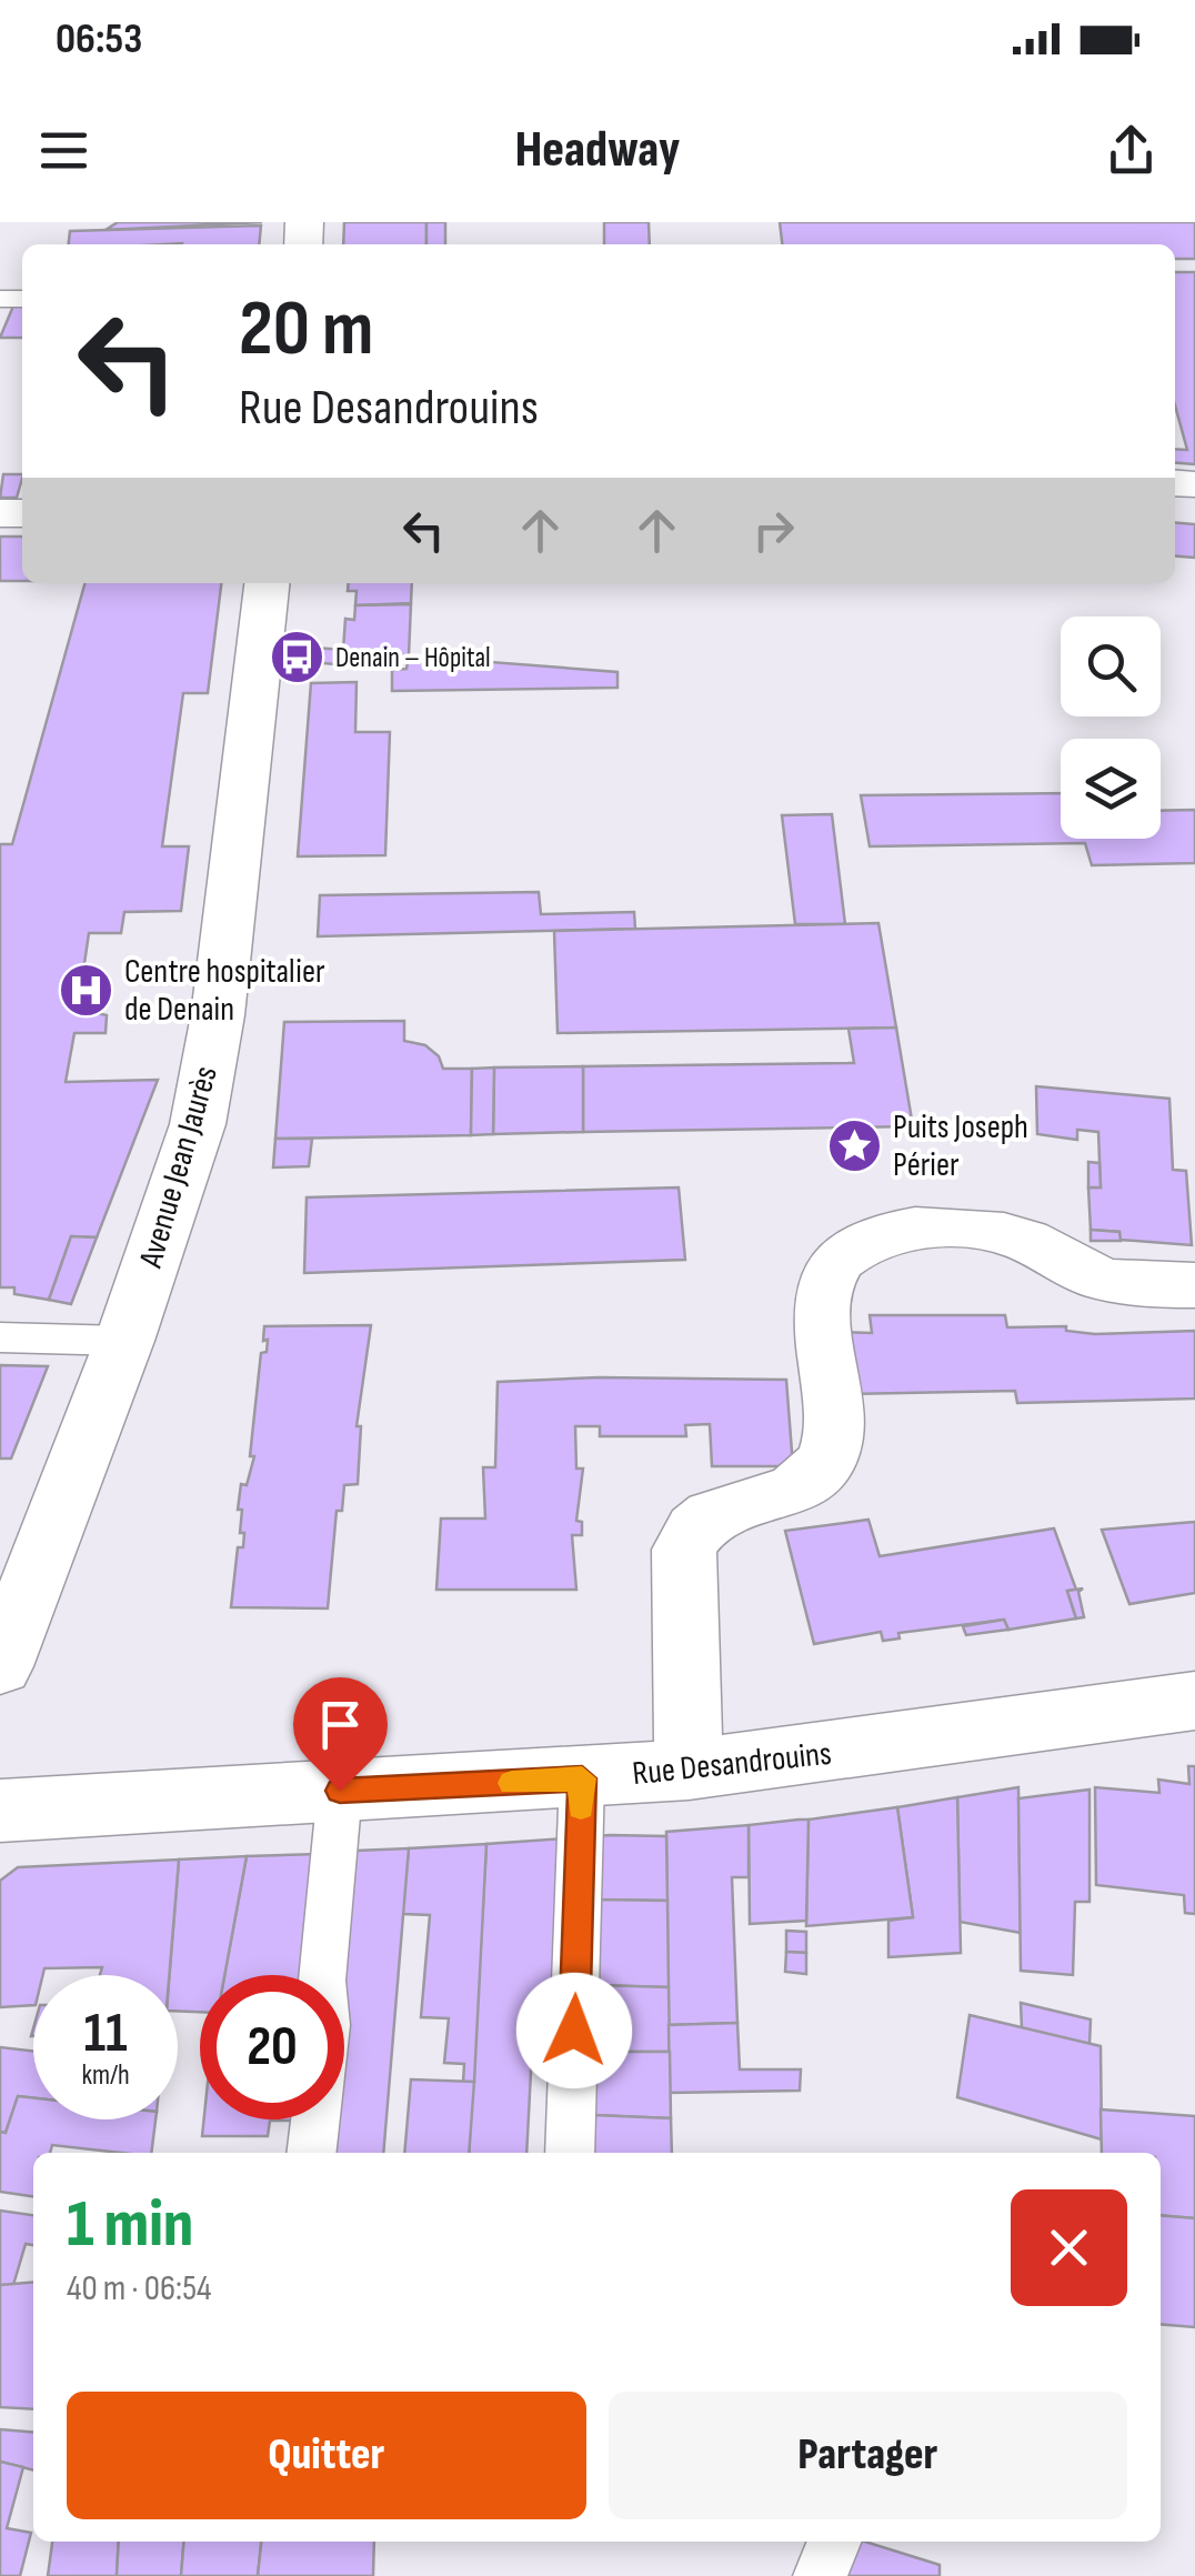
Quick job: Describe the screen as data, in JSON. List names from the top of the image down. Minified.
{"streets":{"street":["Avenue Jean Jaurès","Rue Desandrouins"]},"places":{"bus stop":["Denain – Hôpital"],"hospital":["Centre hospitalier de Denain"],"place":["Puits Joseph Périer"]},"page":{"status":"06:53","header":"Headway","turn":["20 m","Rue Desandrouins"],"speed":"11 km/h","limit":"20","heading":["1 min","40 m · 06:54"],"buttons":["Quitter","Partager"]}}
